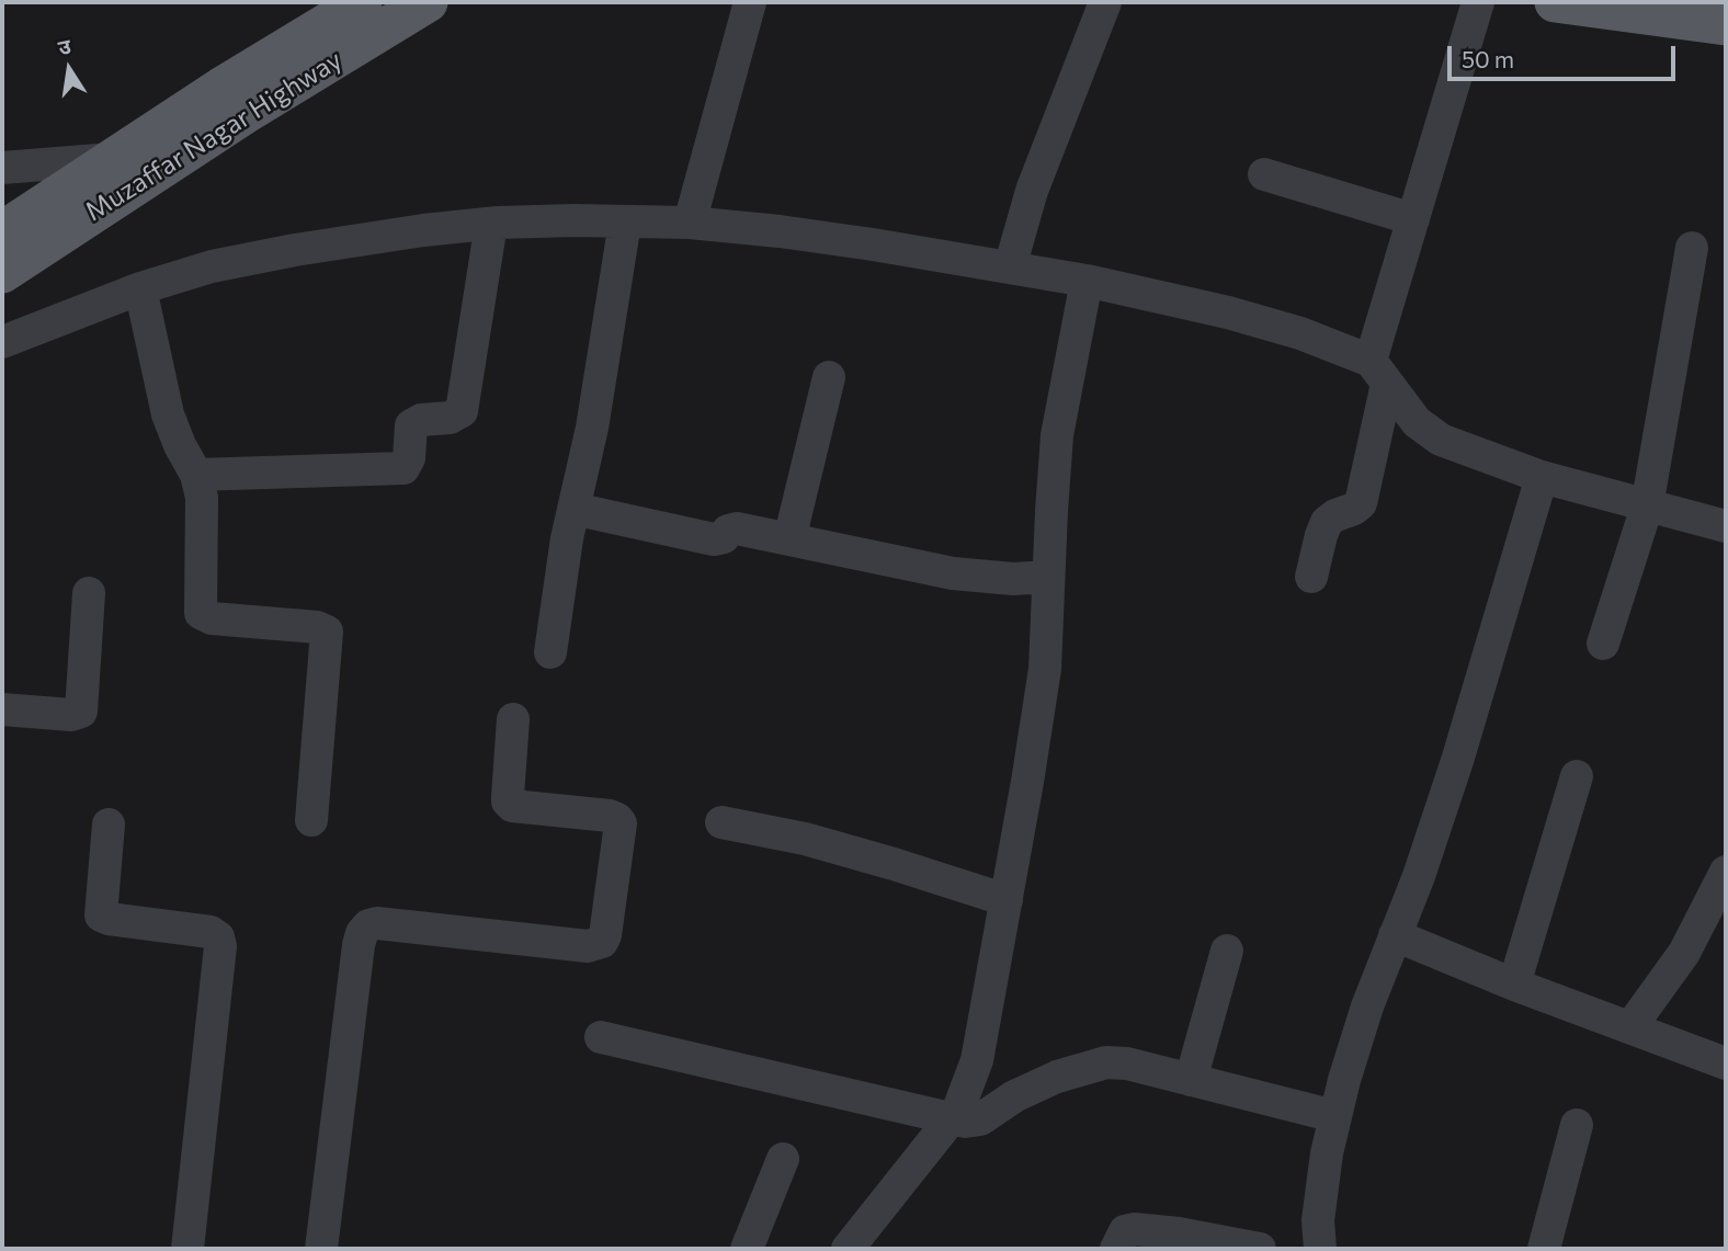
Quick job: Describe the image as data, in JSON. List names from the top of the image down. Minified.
{"streets":{"main road":["Muzaffar Nagar Highway"]},"scale_bar":"50 m","north":"top"}
